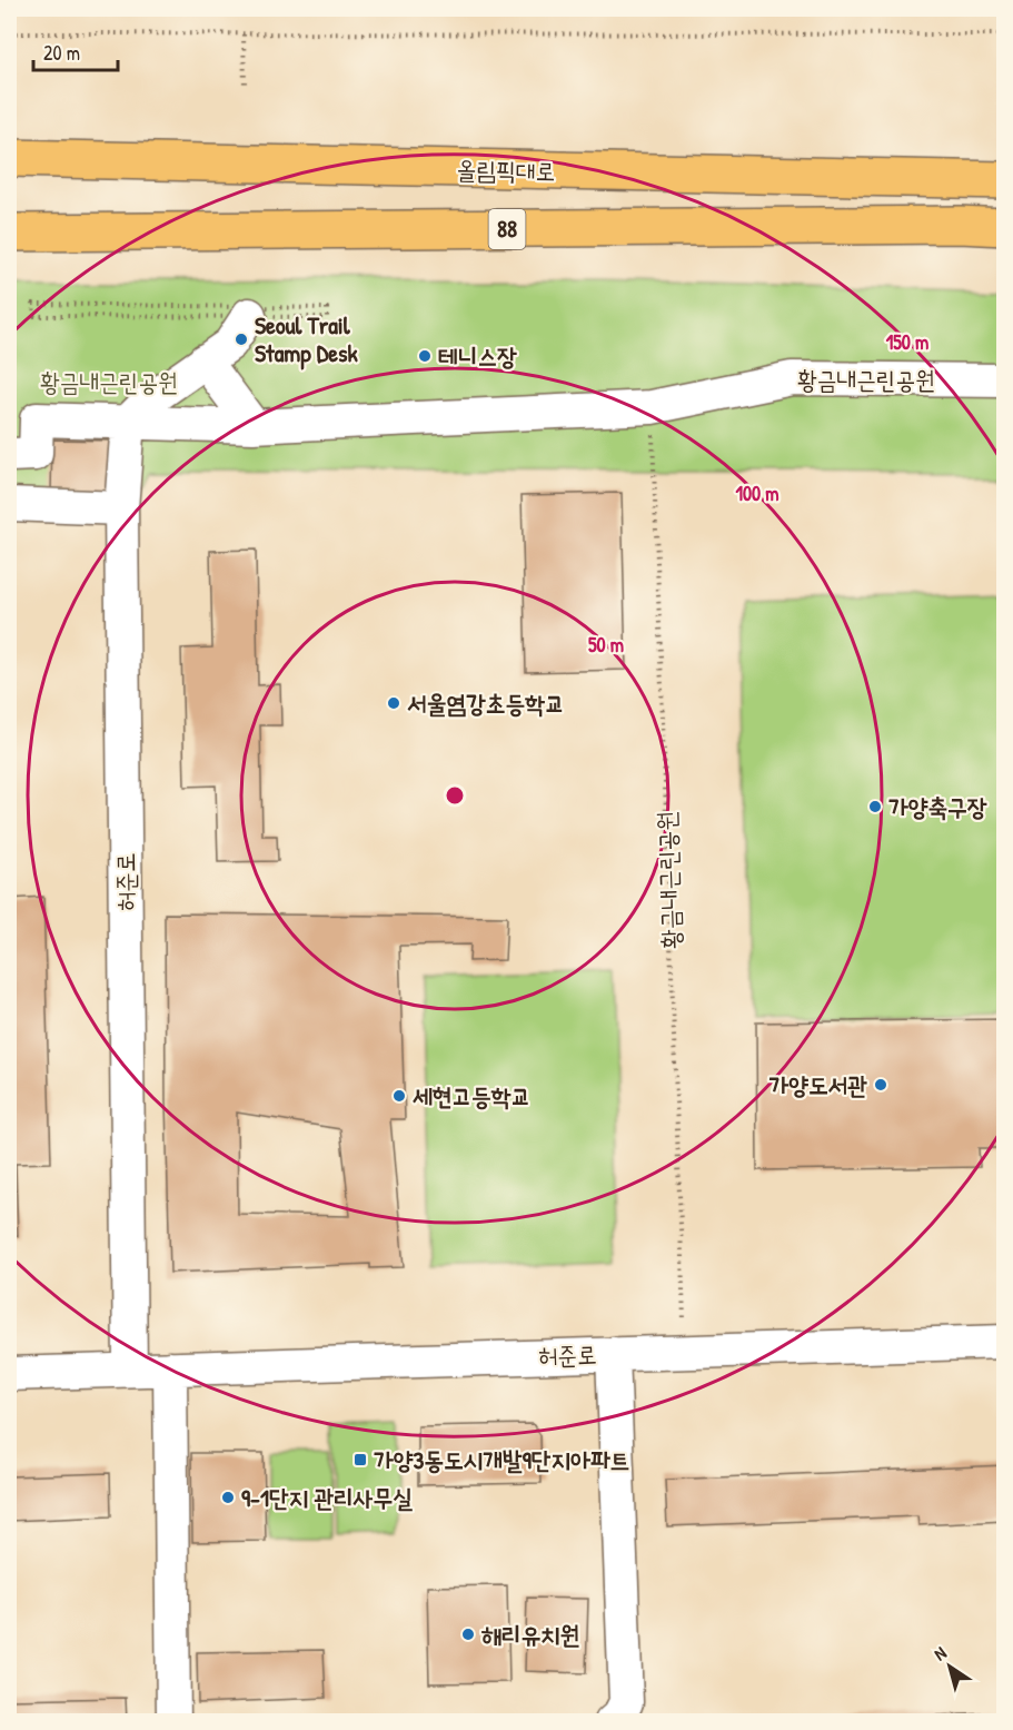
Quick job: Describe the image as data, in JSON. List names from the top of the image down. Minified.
{"streets":{"highway":["올림픽대로","88"],"street":["황금내근린공원","허준로"]},"crossings":[["황금내근린공원","허준로"]],"parks":["황금내근린공원"],"places":{"other":["Seoul Trail Stamp Desk","테니스장","서울염강초등학교","가양축구장","가양도서관","세현고등학교","9-1단지 관리사무실","해리유치원"],"transit":["가양3동도시개발9단지아파트"]},"scale_bar":"20 m","north":"top left","rings":["150 m","100 m","50 m"]}
